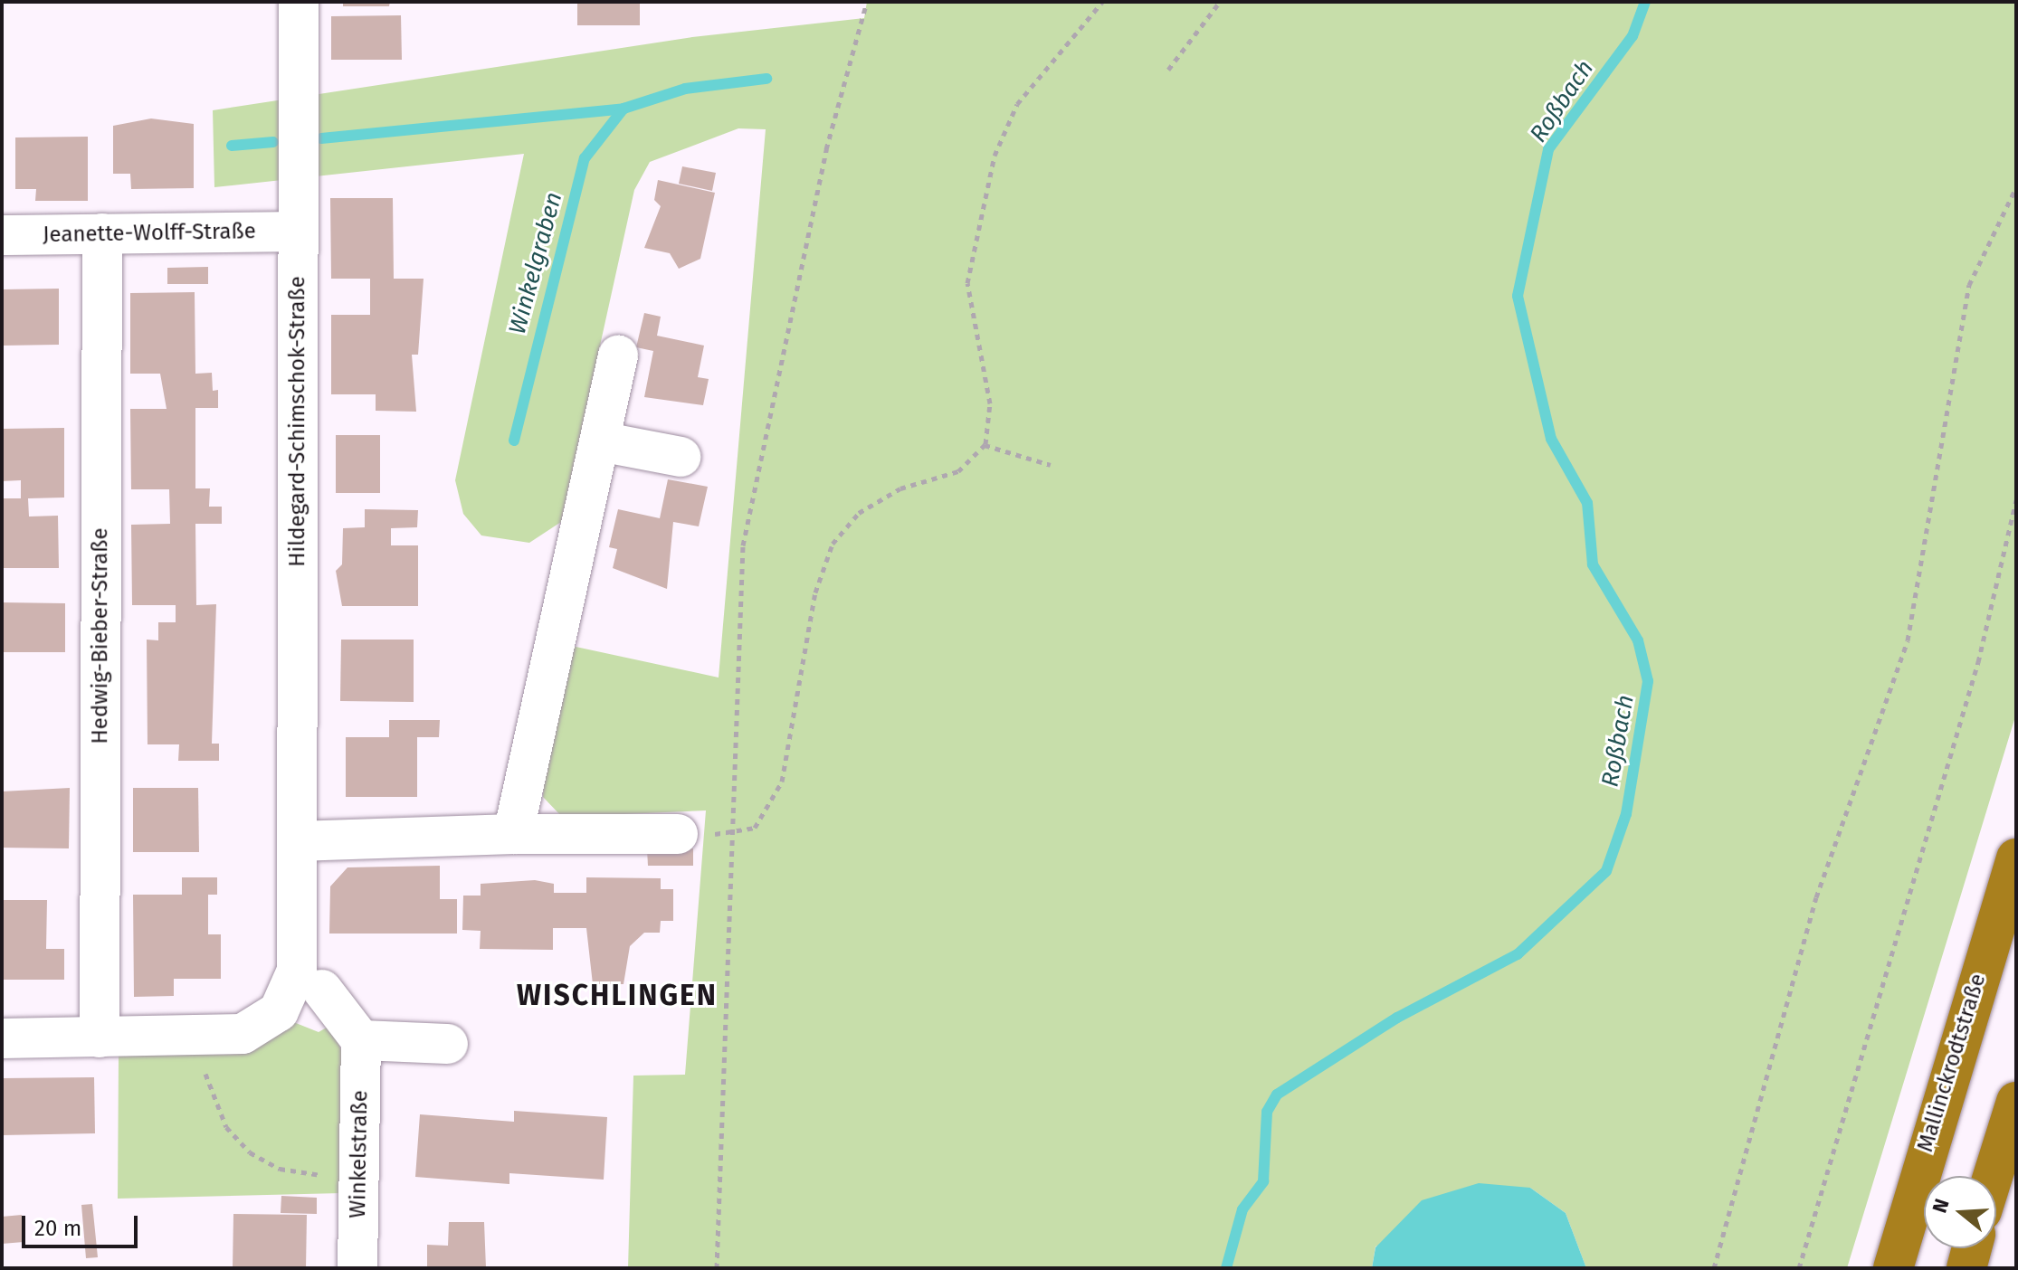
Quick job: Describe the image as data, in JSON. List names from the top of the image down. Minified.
{"streets":{"highway":["Mallinckrodtstraße"],"street":["Jeanette-Wolff-Straße","Hildegard-Schimschok-Straße","Hedwig-Bieber-Straße","Winkelstraße"]},"crossings":[["Jeanette-Wolff-Straße","Hildegard-Schimschok-Straße"],["Jeanette-Wolff-Straße","Hedwig-Bieber-Straße"],["Hildegard-Schimschok-Straße","Hedwig-Bieber-Straße"]],"districts":["WISCHLINGEN"],"water":["Roßbach","Winkelgraben"],"scale_bar":"20 m","north":"left"}
